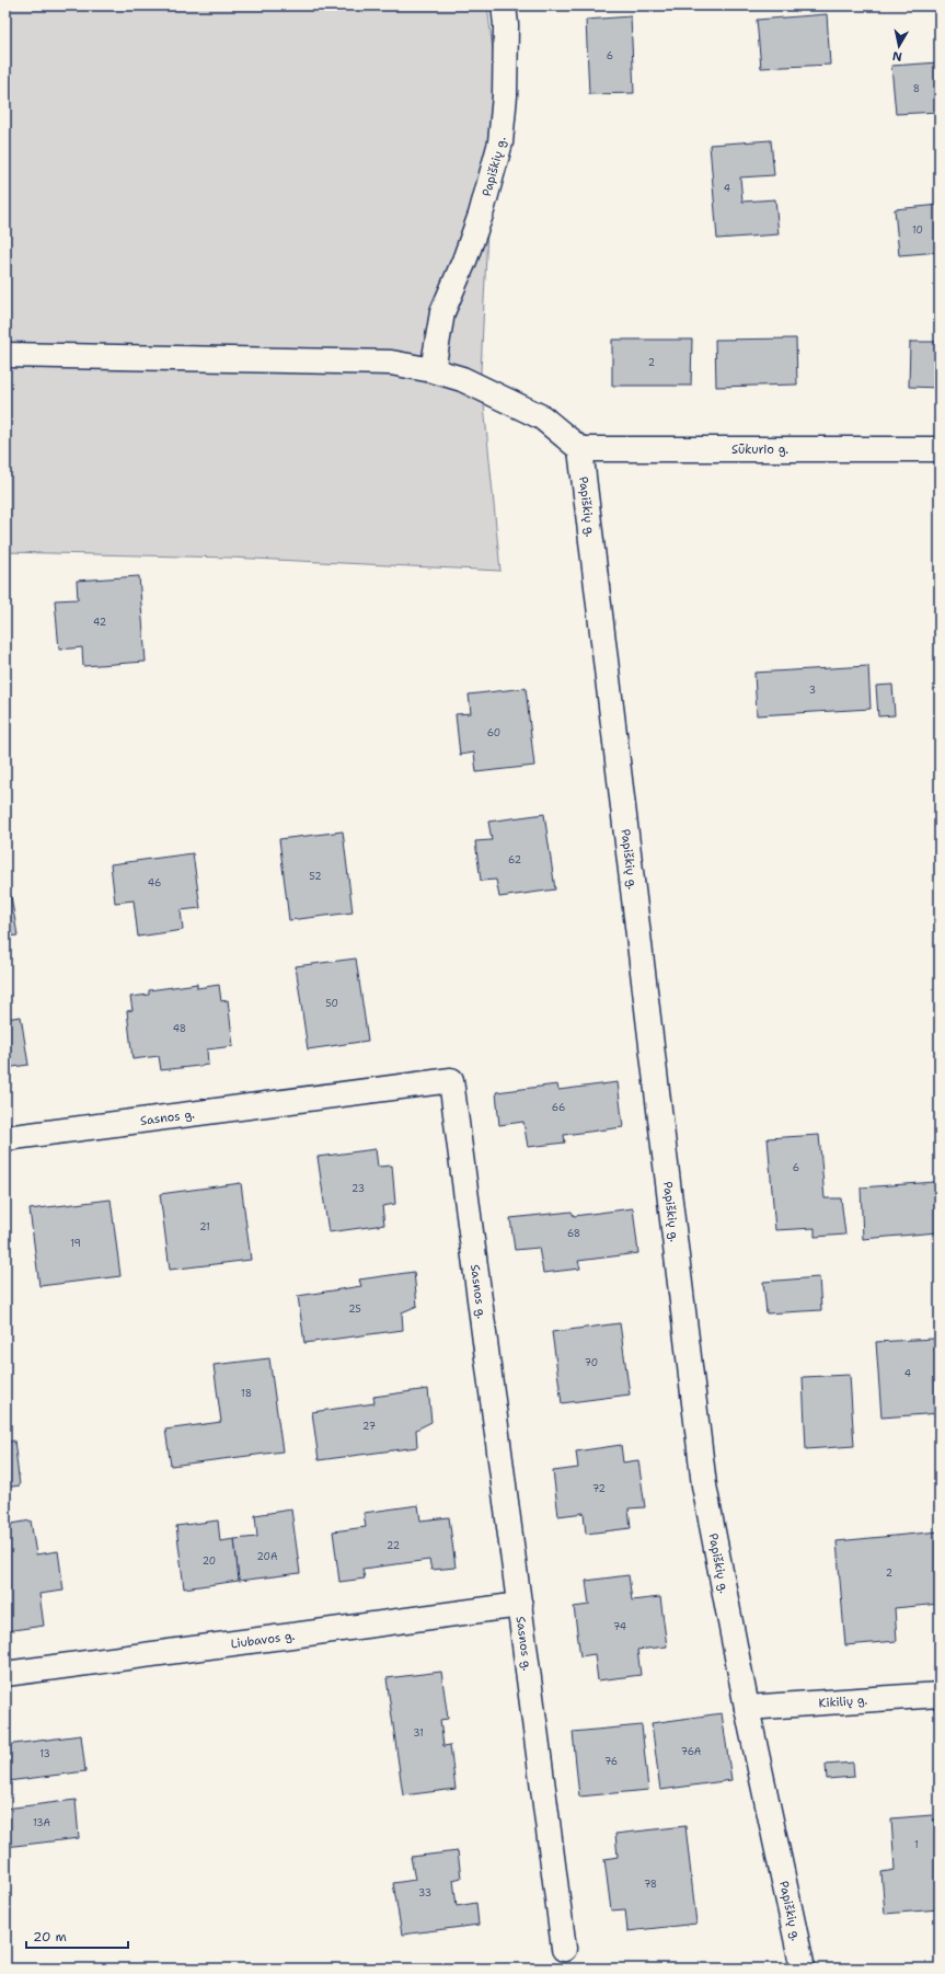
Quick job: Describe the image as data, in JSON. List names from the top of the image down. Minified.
{"streets":{"street":["Papiškių g.","Sūkurio g.","Sasnos g.","Liubavos g.","Kikilių g."]},"crossings":[["Papiškių g.","Sūkurio g."],["Papiškių g.","Kikilių g."],["Sasnos g.","Liubavos g."]],"house_numbers":["6","8","4","10","2","42","3","60","62","52","46","50","48","66","6","23","21","68","19","25","70","4","18","27","72","22","20A","20","2","74","31","76A","13","76","13A","1","78","33"],"scale_bar":"20 m","north":"bottom"}
